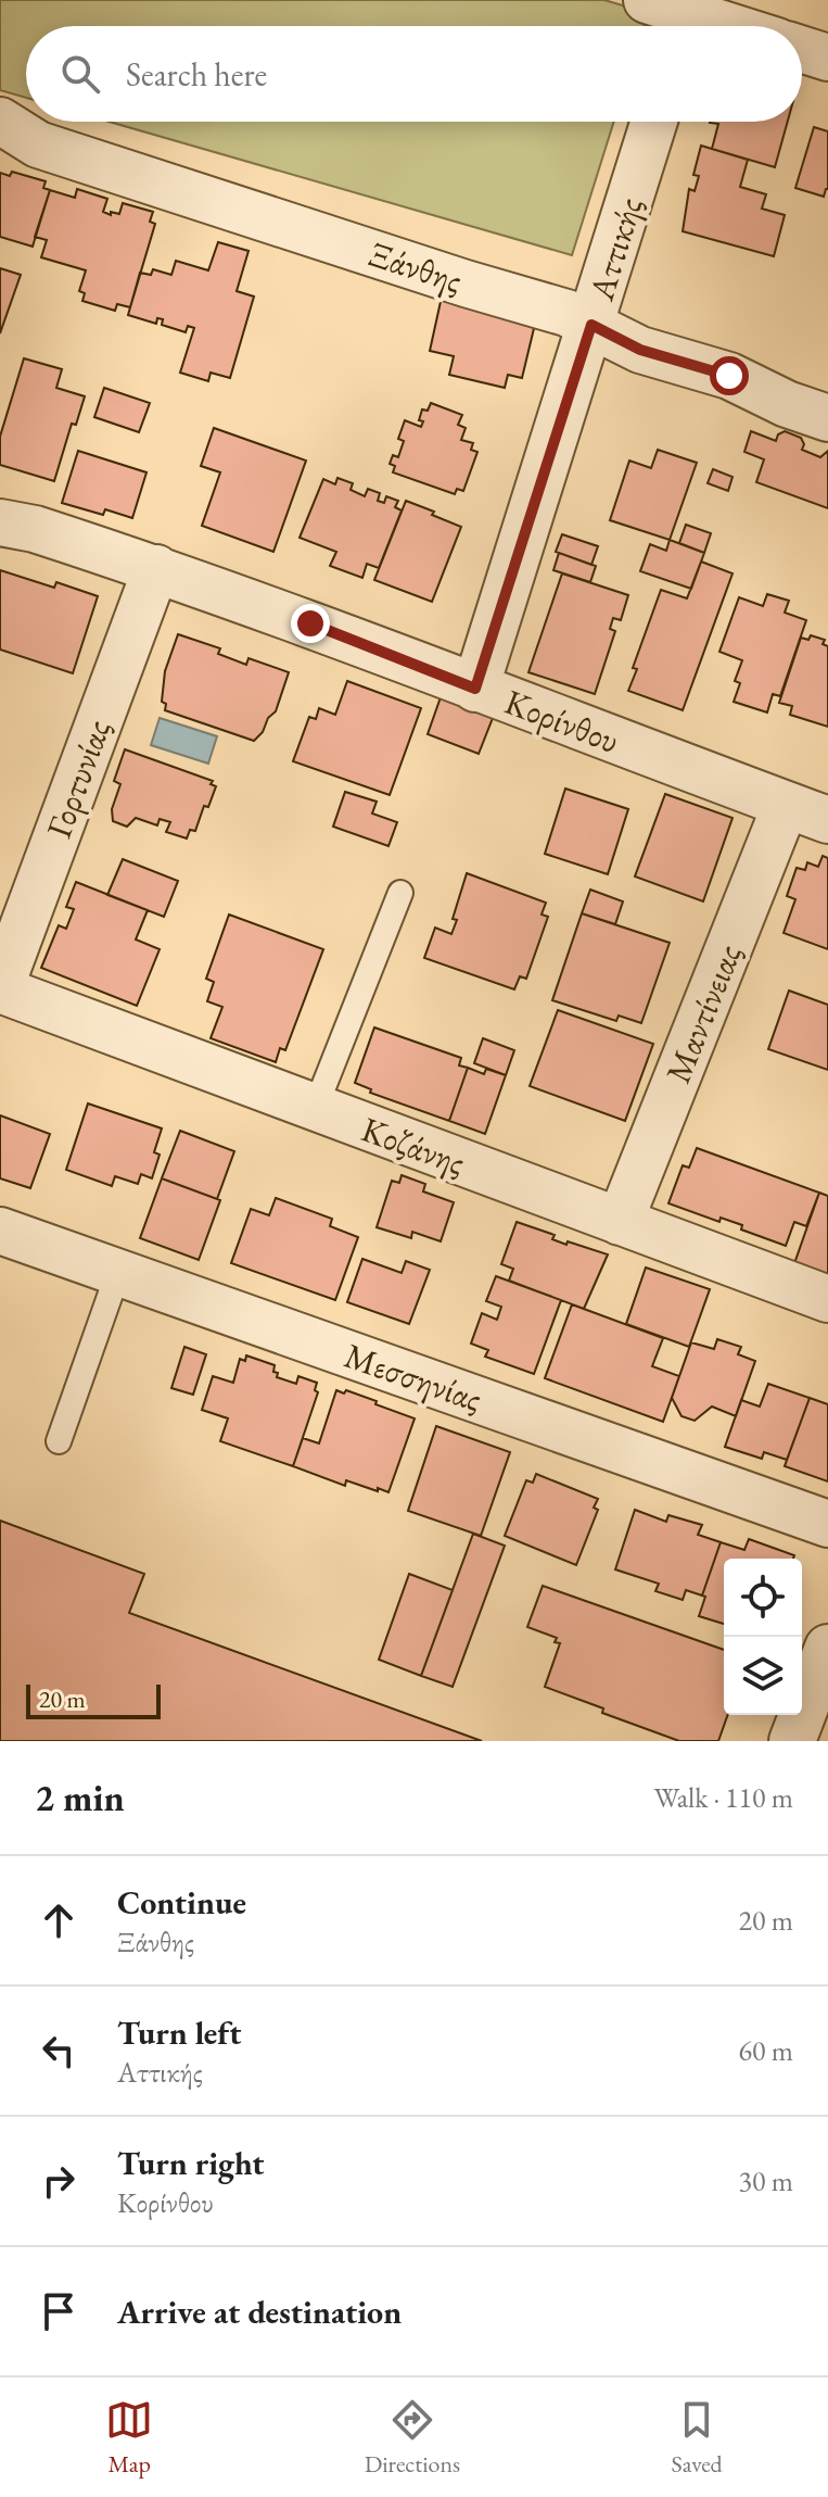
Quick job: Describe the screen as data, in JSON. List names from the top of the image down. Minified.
{"streets":{"street":["Αττικής","Ξάνθης","Κορίνθου","Γορτυνίας","Μαντίνειας","Κοζάνης","Μεσσηνίας"]},"crossings":[["Αττικής","Ξάνθης"],["Αττικής","Κορίνθου"],["Κορίνθου","Γορτυνίας"],["Κορίνθου","Μαντίνειας"],["Γορτυνίας","Κοζάνης"],["Μαντίνειας","Κοζάνης"]],"scale_bar":"20 m","page":{"search":"Search here","scale":"20 m","heading":["2 min","Walk · 110 m"],"list":[["Continue","Ξάνθης","20 m"],["Turn left","Αττικής","60 m"],["Turn right","Κορίνθου","30 m"],"Arrive at destination"],"nav":["Map","Directions","Saved"]}}
